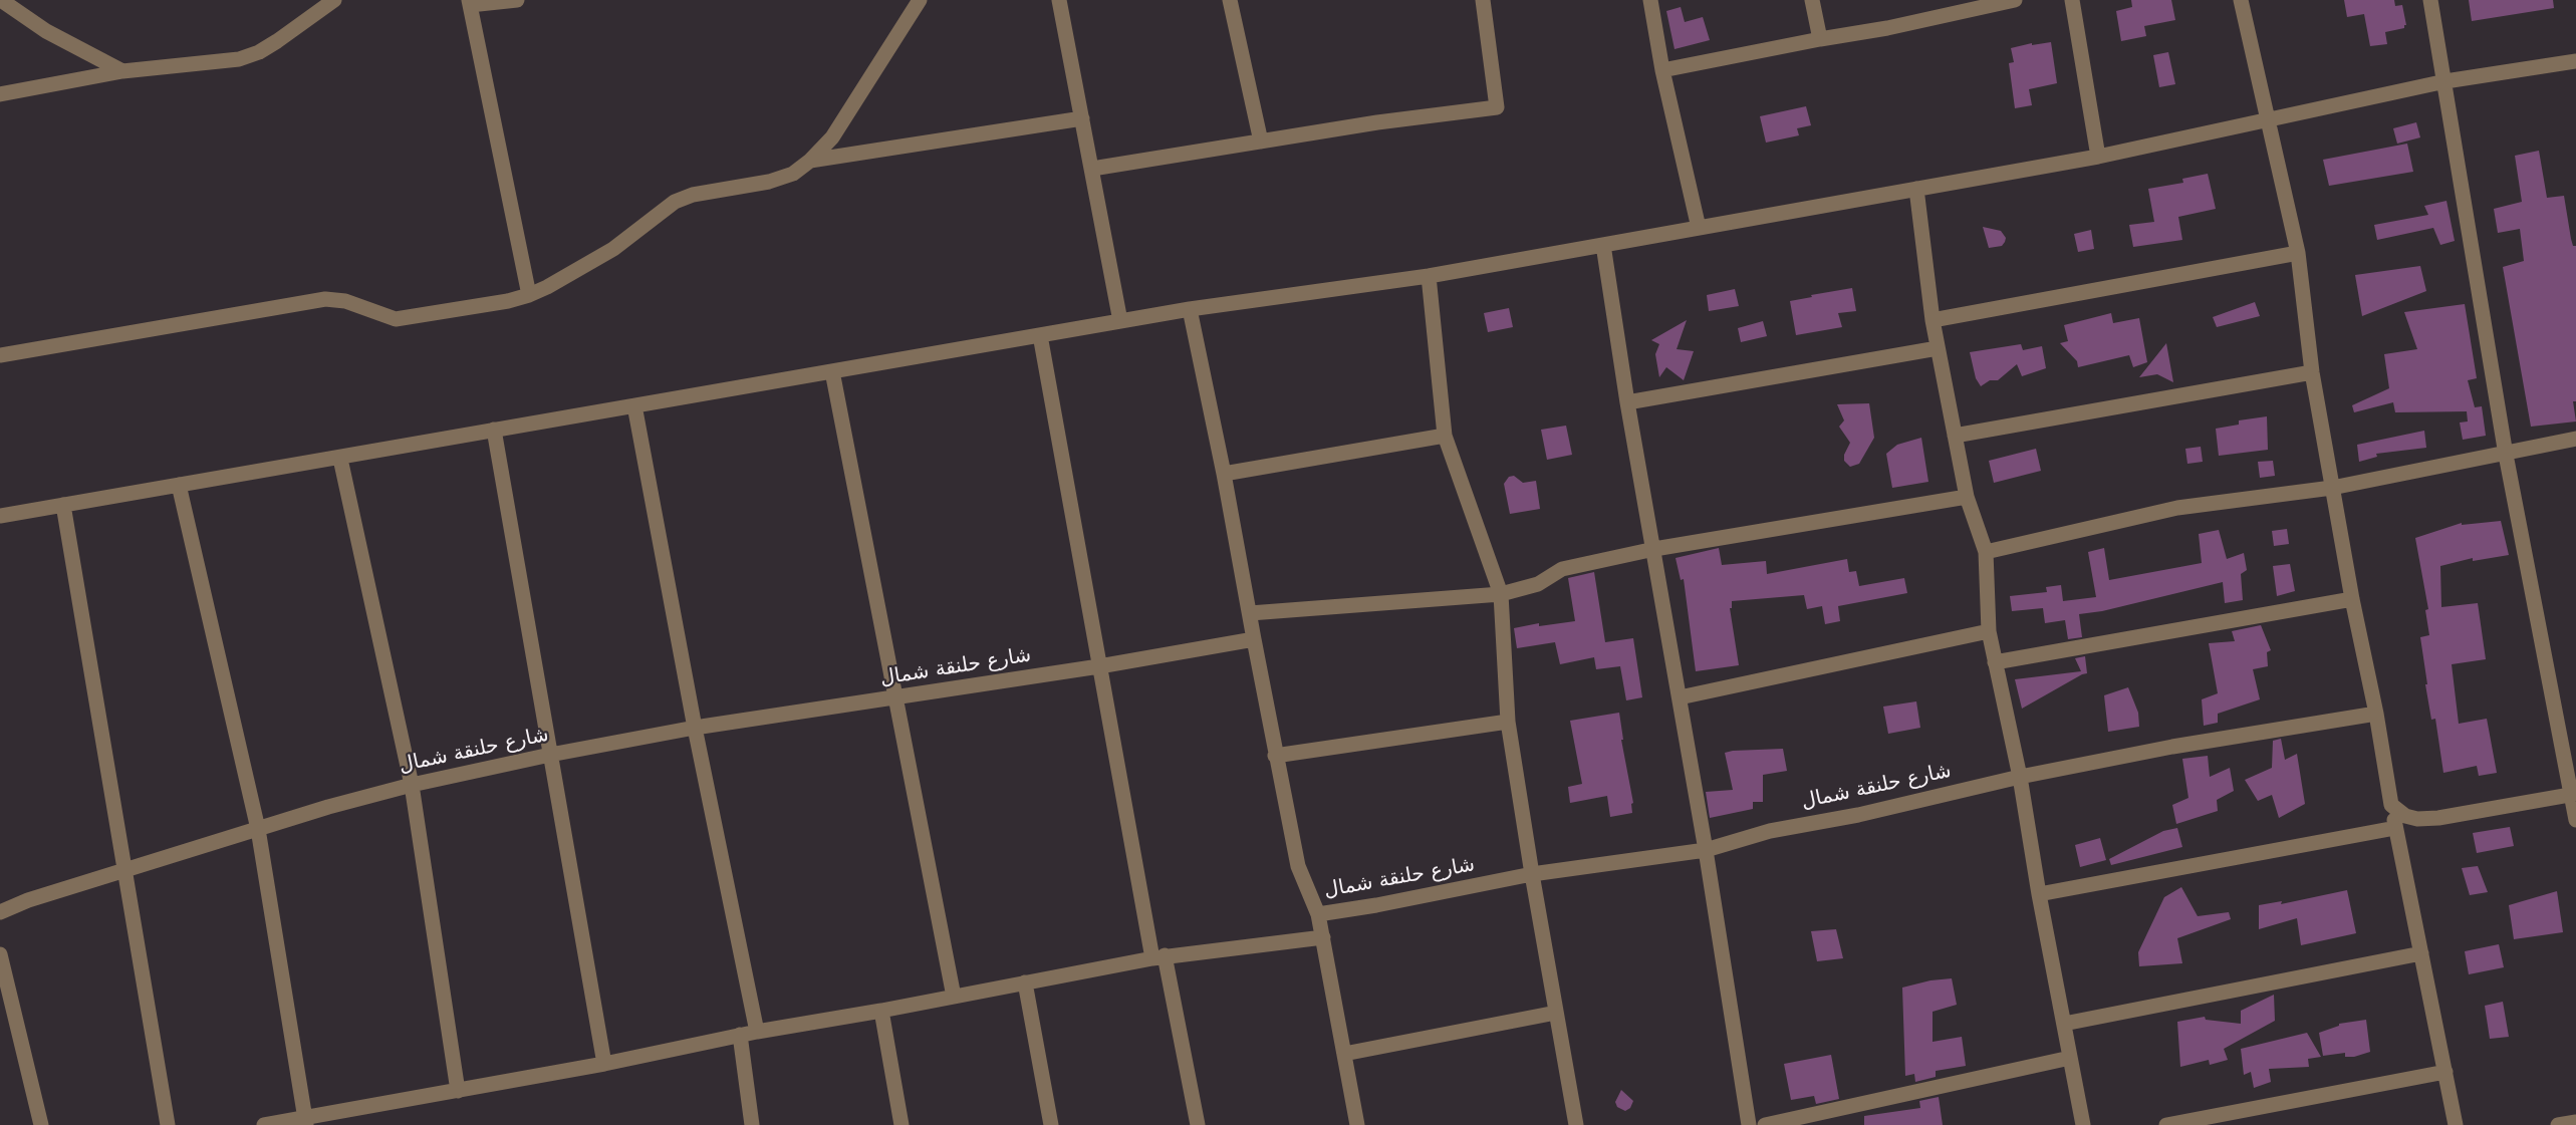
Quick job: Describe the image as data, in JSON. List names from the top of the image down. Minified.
{"streets":{"street":["شارع حلنقة شمال"]}}
